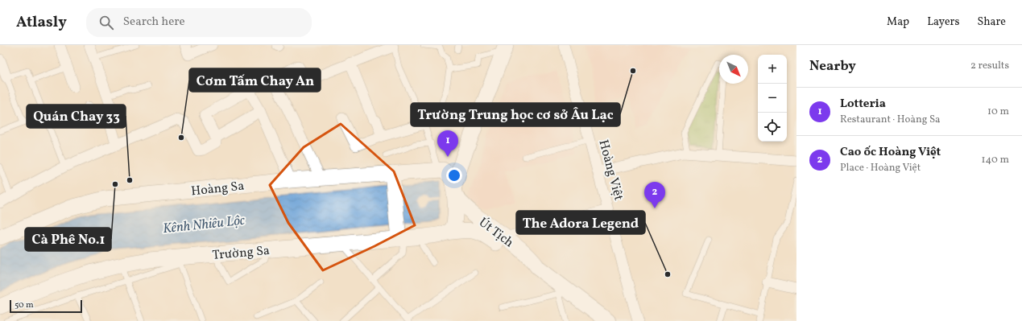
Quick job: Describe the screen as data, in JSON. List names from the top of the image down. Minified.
{"streets":{"street":["Hoàng Việt","Hoàng Sa","Út Tịch","Trường Sa"]},"crossings":[["Hoàng Sa","Út Tịch"],["Hoàng Sa","Trường Sa"],["Út Tịch","Trường Sa"]],"water":["Kênh Nhiêu Lộc"],"places":["Trường Trung học cơ sở Âu Lạc","Cơm Tấm Chay An","Quán Chay 33","Cà Phê No.1","The Adora Legend"],"scale_bar":"50 m","north":"bottom right","page":{"header":"Atlasly","search":"Search here","nav":["Map","Layers","Share"],"heading":["Nearby","2 results"],"map_buttons":["+","−"],"list":[{"mark":"1","name":"Lotteria","note":"Restaurant · Hoàng Sa","value":"10 m"},{"mark":"2","name":"Cao ốc Hoàng Việt","note":"Place · Hoàng Việt","value":"140 m"}],"pins":["1","2"],"scale":"50 m"}}
